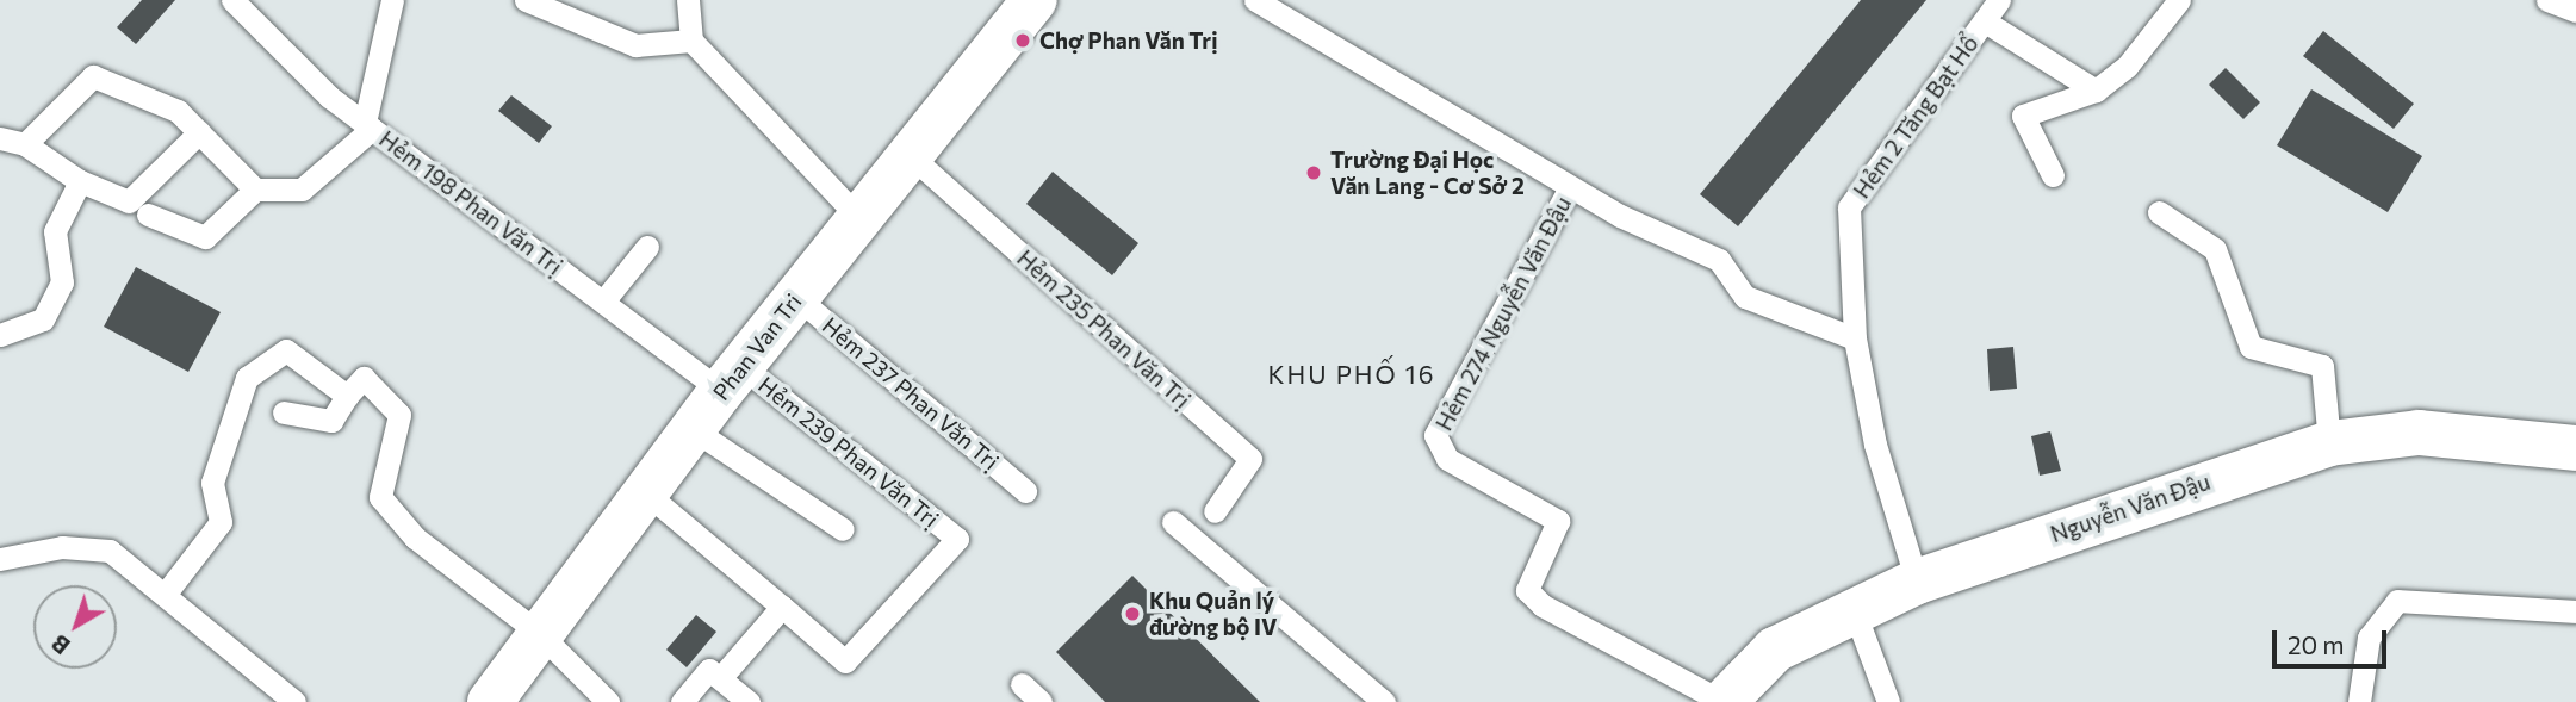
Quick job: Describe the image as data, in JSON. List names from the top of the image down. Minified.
{"streets":{"street":["Phan Van Tri","Nguyễn Văn Đậu"],"lane":["Hẻm 2 Tăng Bạt Hổ","Hẻm 198 Phan Văn Trị","Hẻm 274 Nguyễn Văn Đậu","Hẻm 235 Phan Văn Trị","Hẻm 237 Phan Văn Trị","Hẻm 239 Phan Văn Trị"]},"crossings":[["Hẻm 2 Tăng Bạt Hổ","Nguyễn Văn Đậu"],["Hẻm 198 Phan Văn Trị","Phan Van Tri"],["Hẻm 198 Phan Văn Trị","Hẻm 239 Phan Văn Trị"],["Hẻm 274 Nguyễn Văn Đậu","Nguyễn Văn Đậu"],["Hẻm 235 Phan Văn Trị","Phan Van Tri"],["Phan Van Tri","Hẻm 237 Phan Văn Trị"],["Phan Van Tri","Hẻm 239 Phan Văn Trị"]],"districts":["KHU PHỐ 16"],"places":["Chợ Phan Văn Trị","Trường Đại Học Văn Lang - Cơ Sở 2","Khu Quản lý đường bộ IV"],"scale_bar":"20 m","north":"bottom left"}
